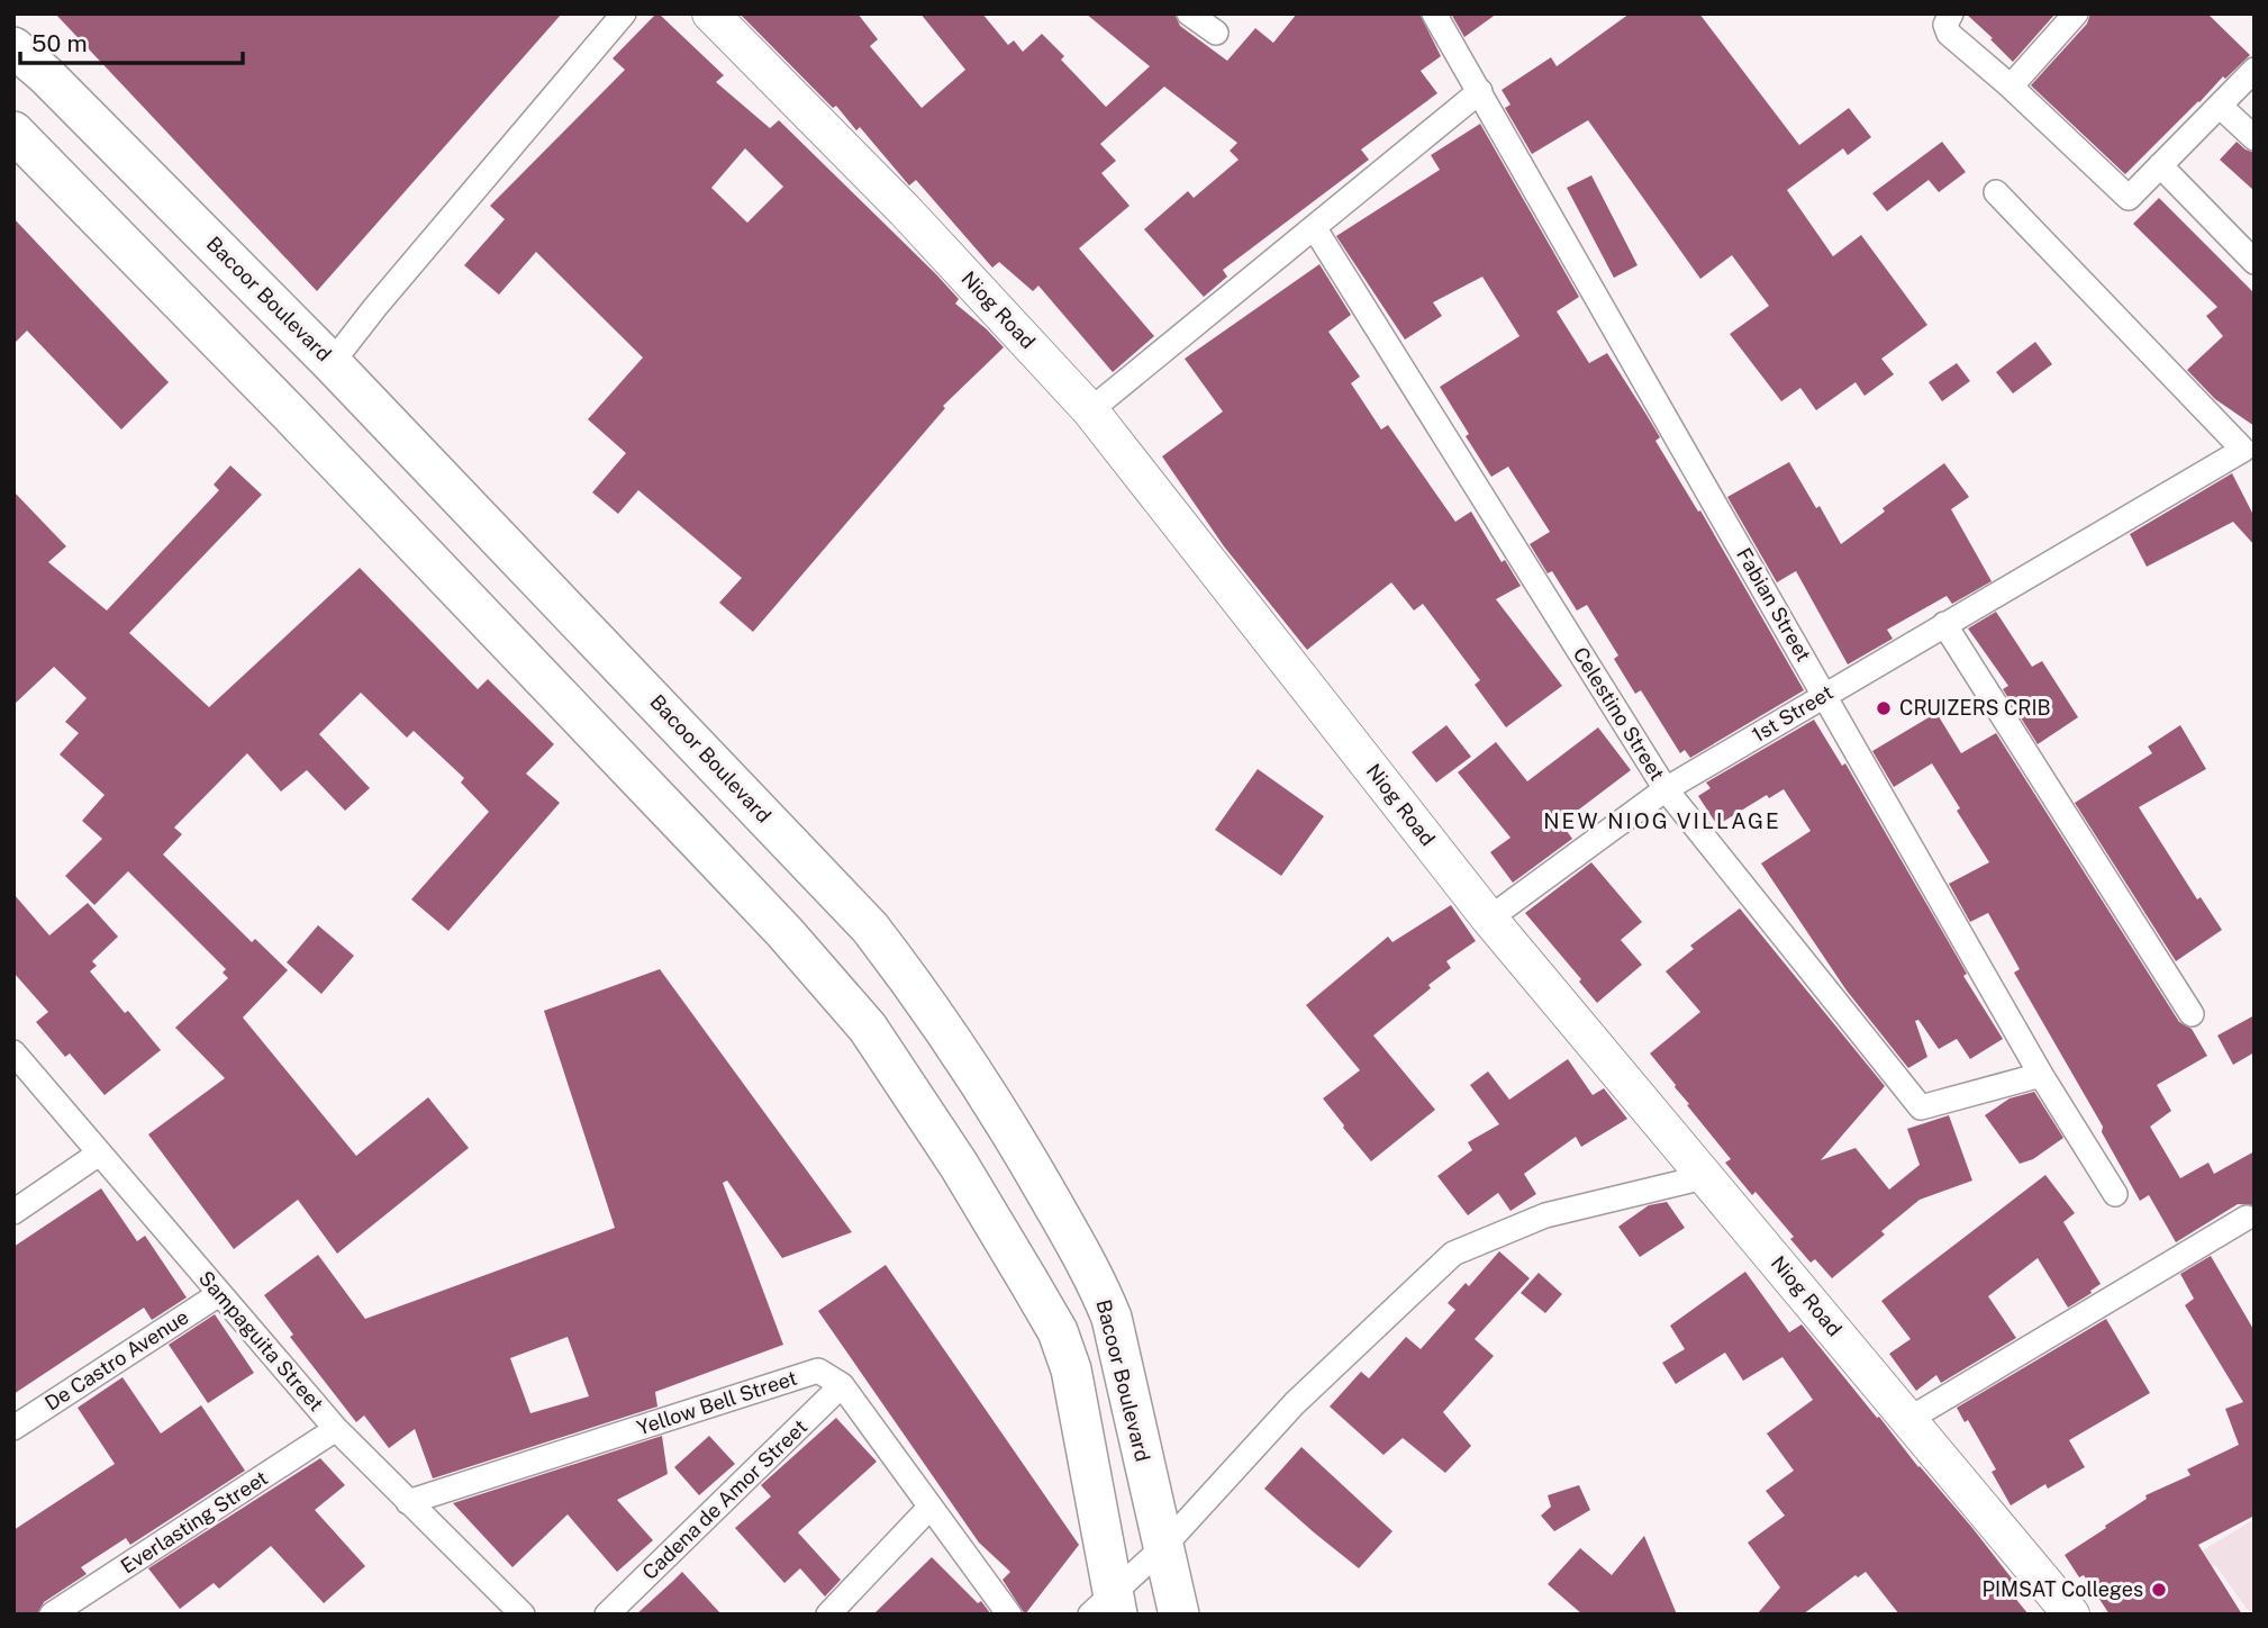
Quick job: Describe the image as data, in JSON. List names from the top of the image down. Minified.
{"streets":{"main road":["Bacoor Boulevard"],"street":["Niog Road","Fabian Street","Celestino Street","1st Street","Sampaguita Street","De Castro Avenue","Yellow Bell Street","Cadena de Amor Street","Everlasting Street"]},"crossings":[["Niog Road","1st Street"],["Fabian Street","Celestino Street"],["Fabian Street","1st Street"],["Celestino Street","1st Street"],["Sampaguita Street","De Castro Avenue"],["Sampaguita Street","Yellow Bell Street"],["Sampaguita Street","Everlasting Street"],["Yellow Bell Street","Cadena de Amor Street"]],"districts":["NEW NIOG VILLAGE"],"places":["CRUIZERS CRIB","PIMSAT Colleges"],"scale_bar":"50 m"}
